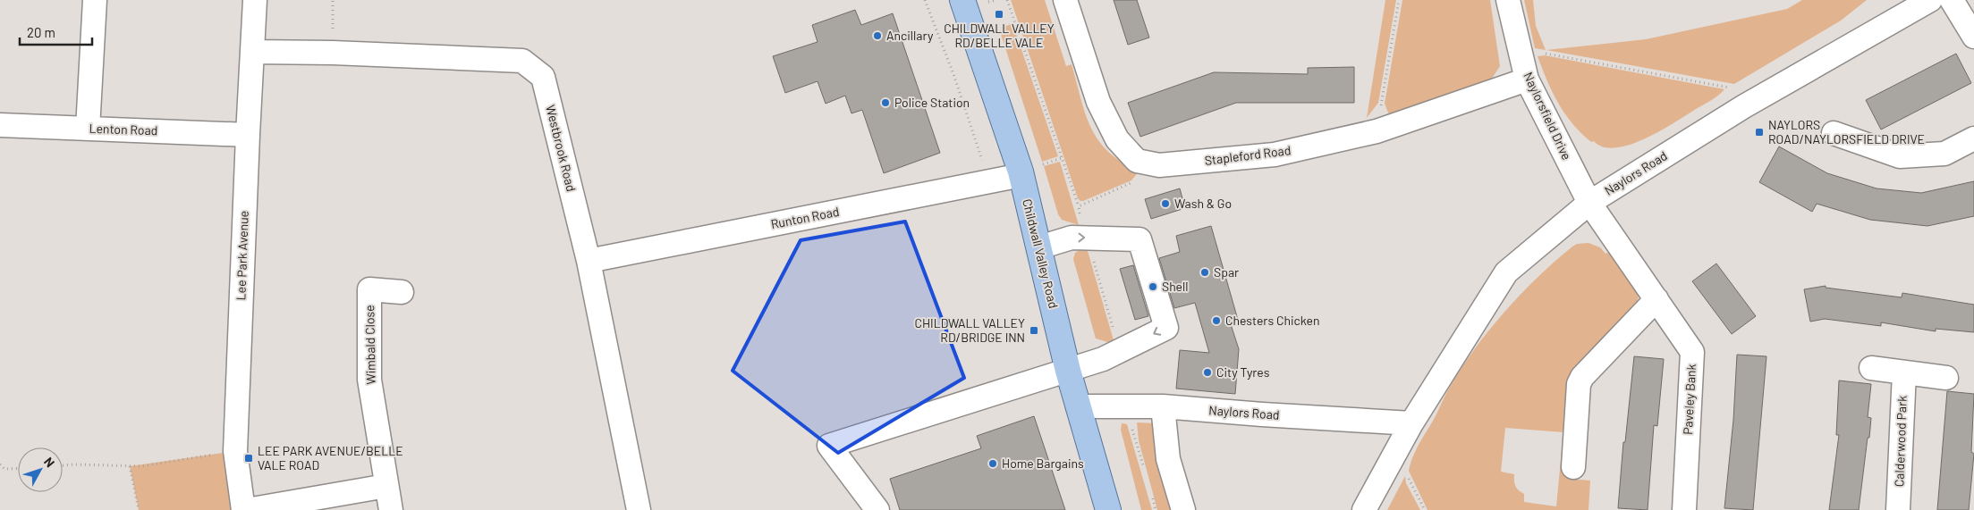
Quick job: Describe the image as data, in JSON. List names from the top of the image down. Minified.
{"streets":{"main road":["Childwall Valley Road"],"street":["Naylorsfield Drive","Lenton Road","Westbrook Road","Stapleford Road","Naylors Road","Runton Road","Lee Park Avenue","Wimbald Close","Paveley Bank","Calderwood Park"]},"crossings":[["Naylorsfield Drive","Stapleford Road"],["Naylorsfield Drive","Naylors Road"],["Naylorsfield Drive","Paveley Bank"],["Lenton Road","Lee Park Avenue"],["Westbrook Road","Runton Road"],["Westbrook Road","Lee Park Avenue"],["Naylors Road","Childwall Valley Road"],["Naylors Road","Paveley Bank"],["Runton Road","Childwall Valley Road"]],"places":{"transit":["CHILDWALL VALLEY RD/BELLE VALE","NAYLORS ROAD/NAYLORSFIELD DRIVE","CHILDWALL VALLEY RD/BRIDGE INN","LEE PARK AVENUE/BELLE VALE ROAD"],"other":["Ancillary","Police Station","Wash & Go","Spar","Shell","Chesters Chicken","City Tyres","Home Bargains"]},"scale_bar":"20 m","north":"top right"}
